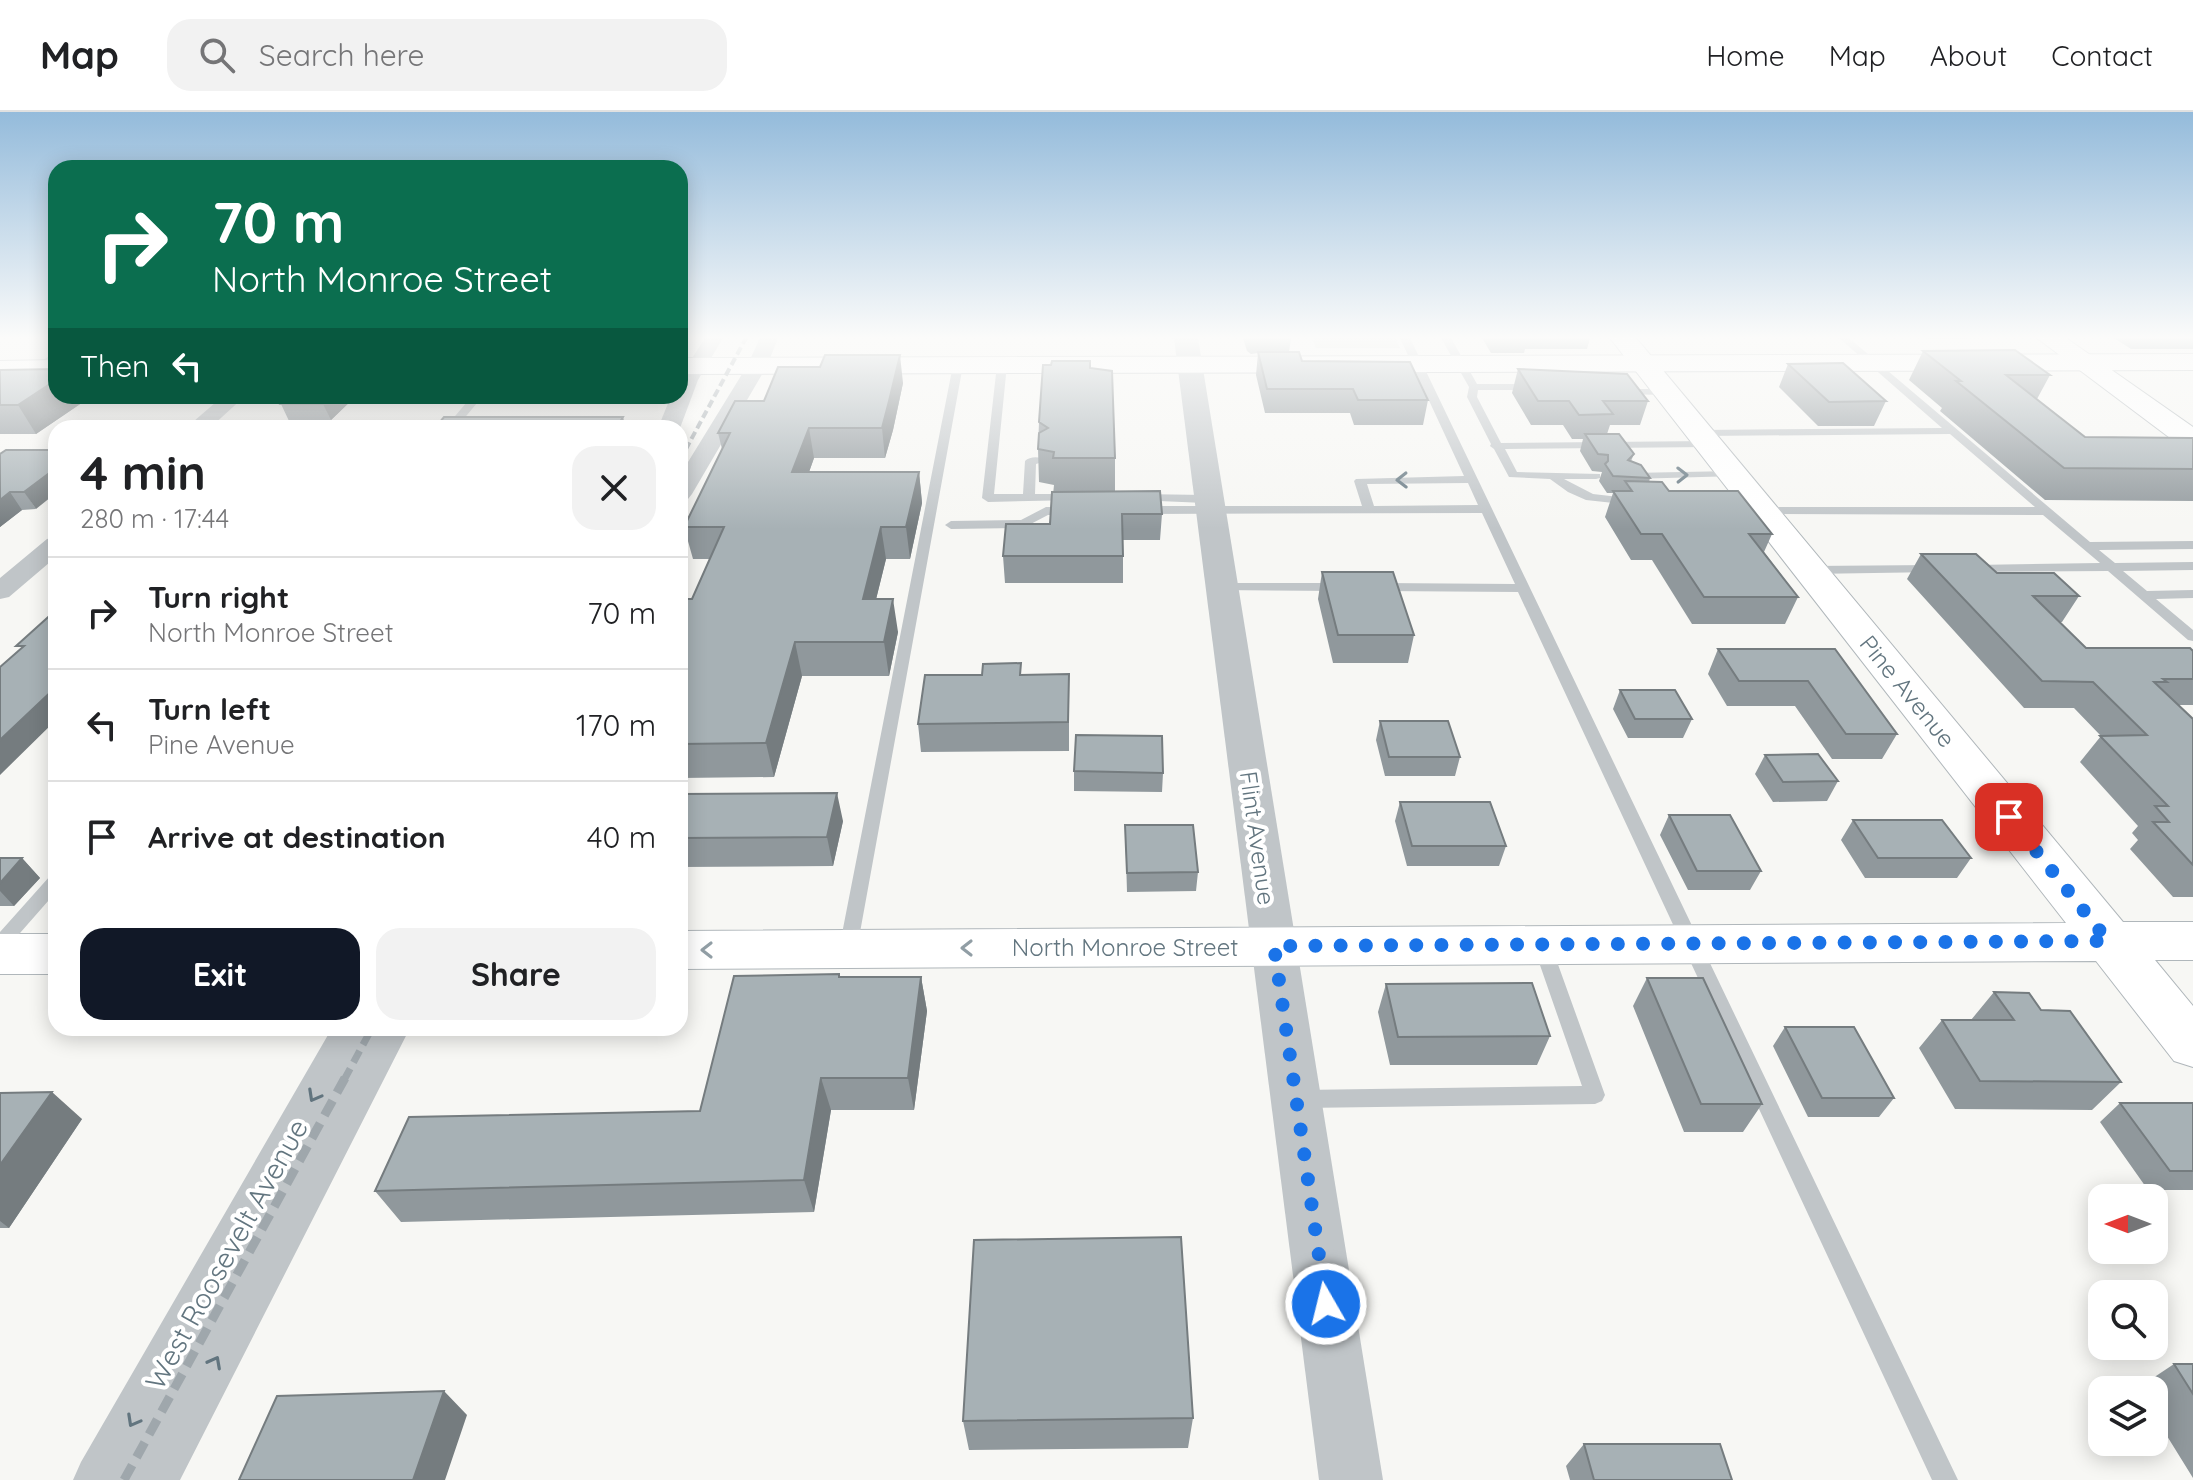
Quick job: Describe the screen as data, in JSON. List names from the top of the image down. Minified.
{"streets":{"main road":["Pine Avenue","North Monroe Street"],"street":["Flint Avenue","West Roosevelt Avenue"]},"crossings":[["Pine Avenue","North Monroe Street"],["Flint Avenue","North Monroe Street"]],"one_way":["North Monroe Street"],"north":"left","page":{"header":"Map","search":"Search here","nav":["Home","Map","About","Contact"],"turn":["70 m","North Monroe Street"],"then":"Then","heading":["4 min","280 m · 17:44"],"list":[{"name":"Turn right","note":"North Monroe Street","value":"70 m"},{"name":"Turn left","note":"Pine Avenue","value":"170 m"},{"name":"Arrive at destination","value":"40 m"}],"buttons":["Exit","Share"]}}
